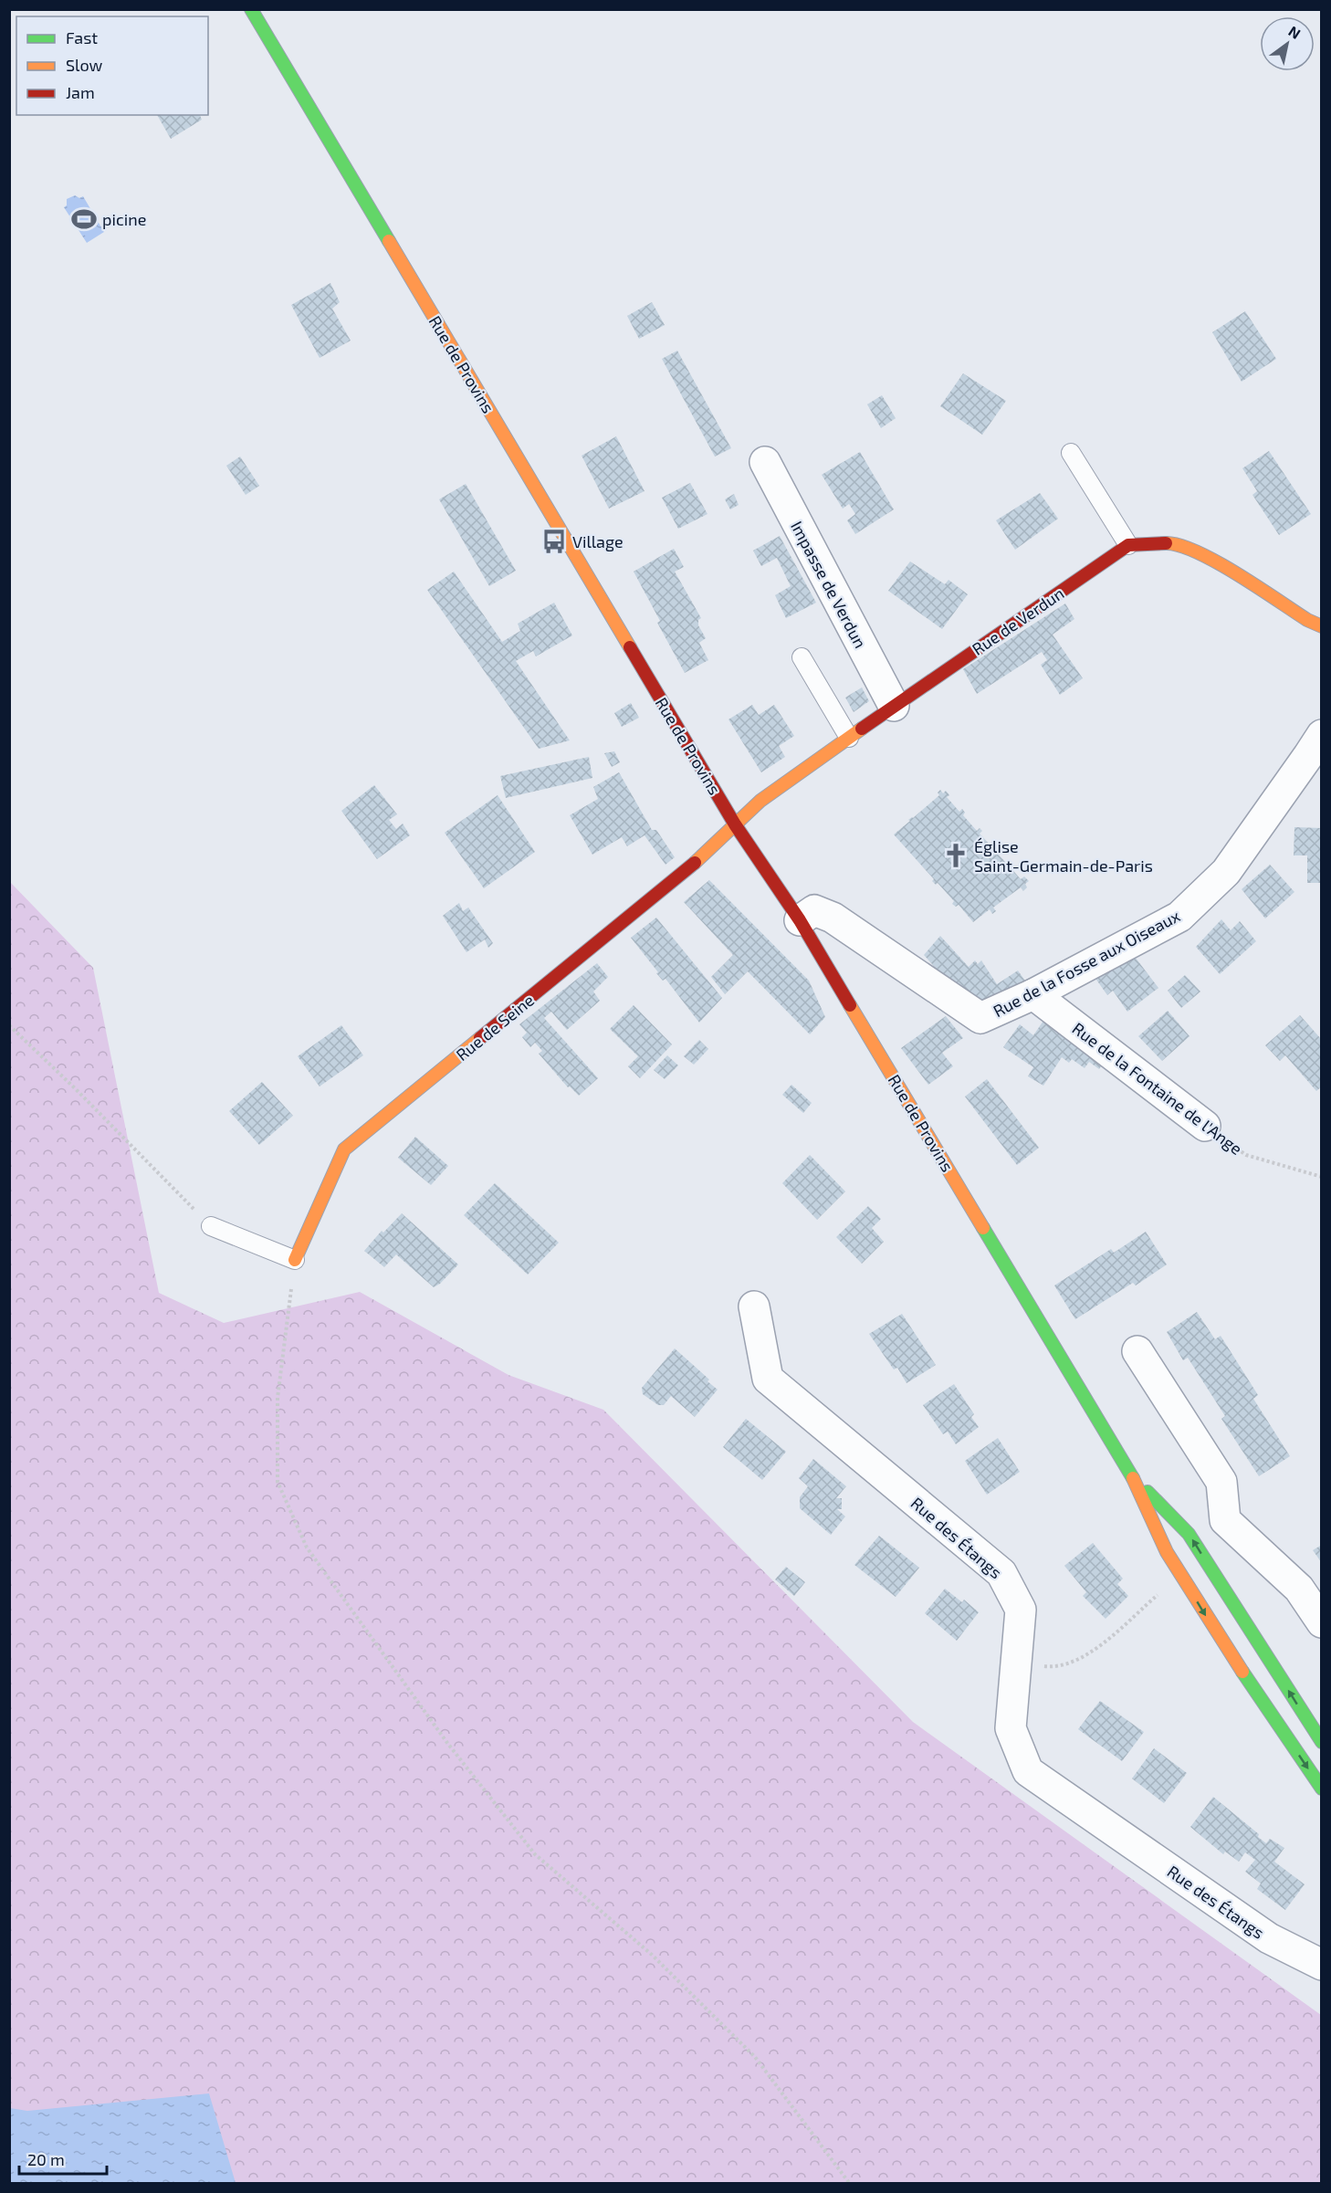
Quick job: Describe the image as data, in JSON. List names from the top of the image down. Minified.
{"streets":{"main road":["Rue de Provins","Rue de Verdun","Rue de Seine"],"street":["Impasse de Verdun","Rue de la Fosse aux Oiseaux","Rue de la Fontaine de l'Ange","Rue des Étangs"]},"crossings":[["Rue de Provins","Rue de Verdun"],["Rue de Provins","Rue de la Fosse aux Oiseaux"],["Rue de Provins","Rue de Seine"],["Impasse de Verdun","Rue de Verdun"],["Rue de Verdun","Rue de Seine"],["Rue de la Fosse aux Oiseaux","Rue de la Fontaine de l'Ange"]],"places":{"sports":["picine"],"bus stop":["Village"],"church":["Église Saint-Germain-de-Paris"]},"legend":["Fast","Slow","Jam"],"scale_bar":"20 m","north":"top right"}
